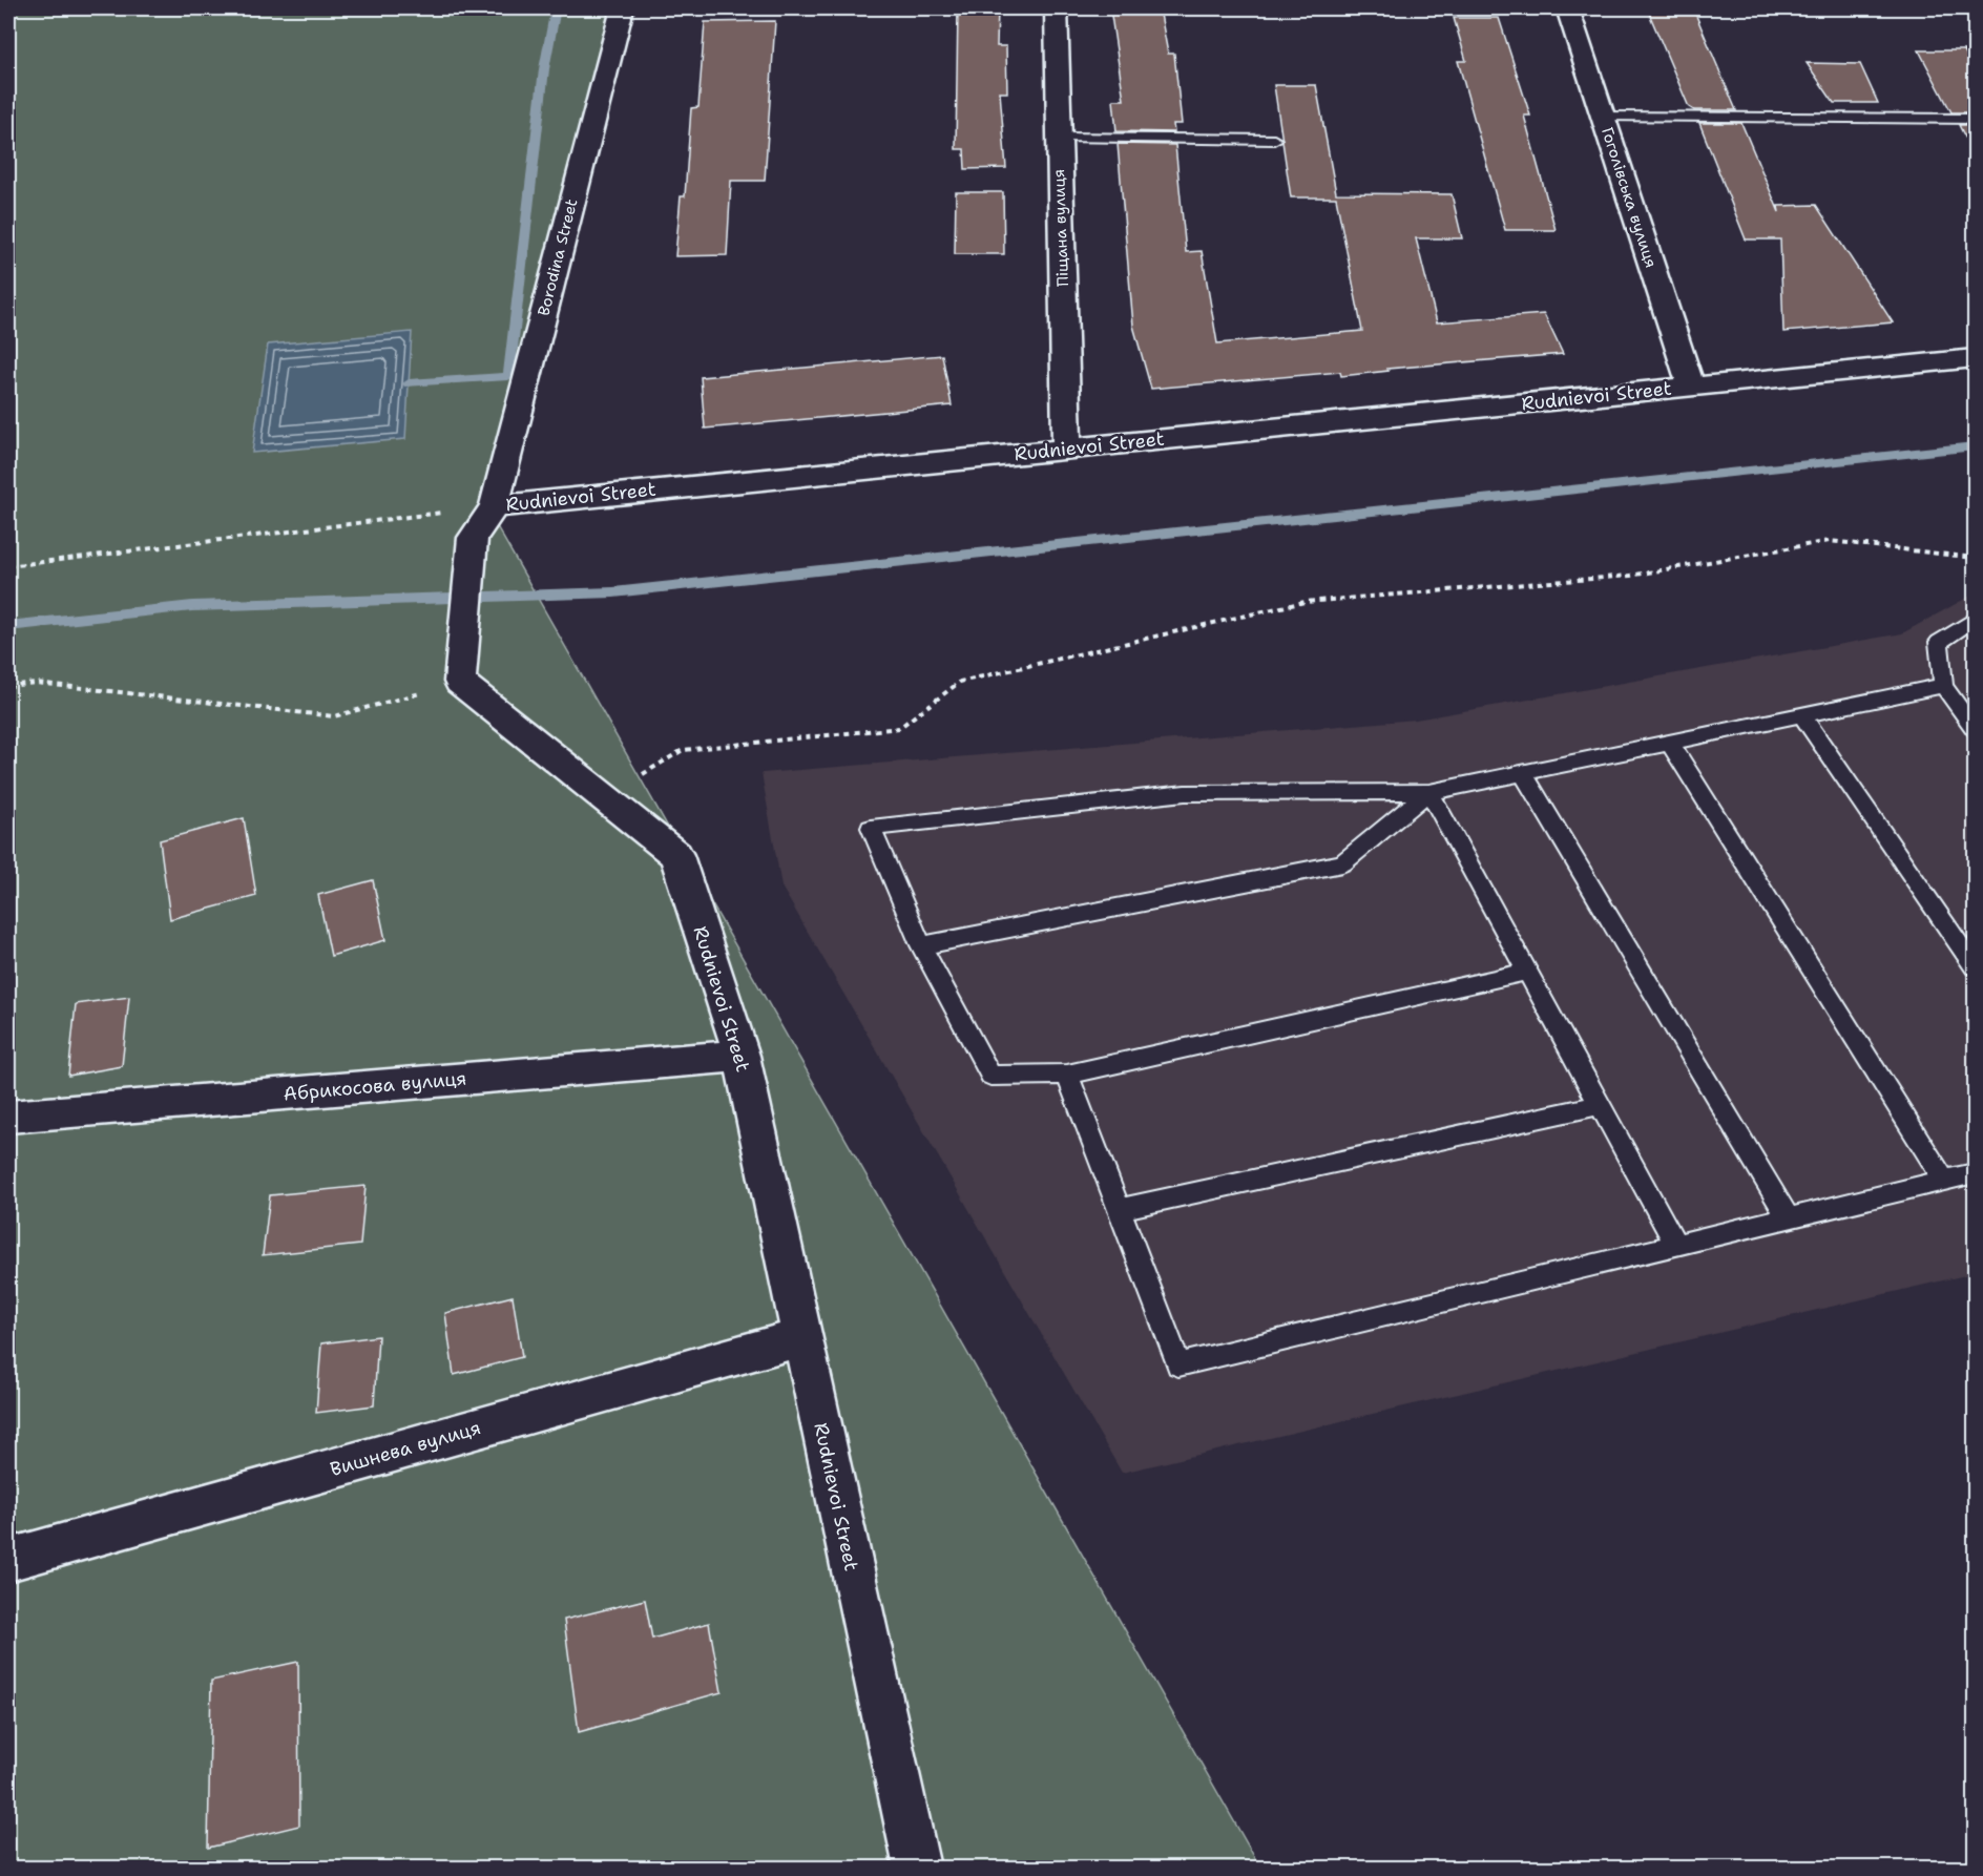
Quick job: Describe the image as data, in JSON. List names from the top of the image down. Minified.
{"streets":{"street":["Гоголівська вулиця","Піщана вулиця","Borodina Street","Rudnievoi Street","Абрикосова вулиця","Вишнева вулиця"]},"crossings":[["Гоголівська вулиця","Rudnievoi Street"],["Піщана вулиця","Rudnievoi Street"],["Borodina Street","Rudnievoi Street"],["Rudnievoi Street","Абрикосова вулиця"],["Rudnievoi Street","Вишнева вулиця"]]}
